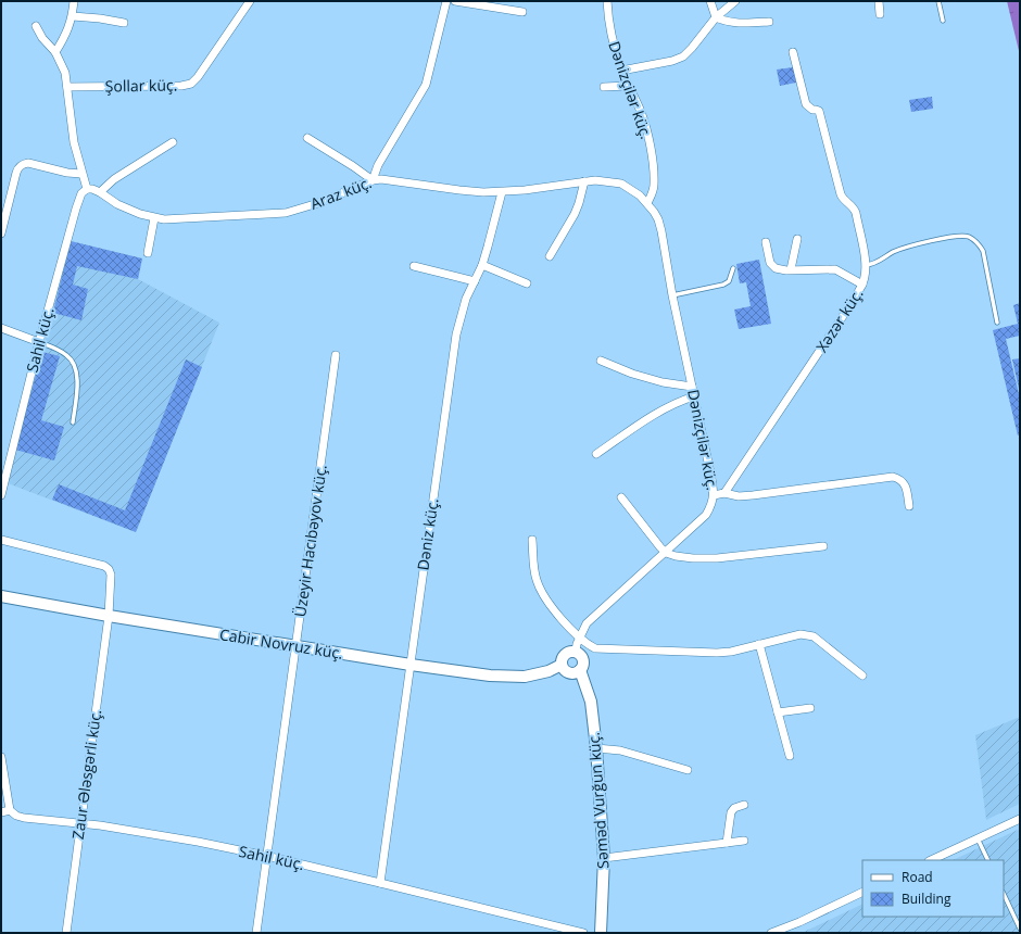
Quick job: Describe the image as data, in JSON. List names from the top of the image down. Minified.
{"streets":{"main road":["Cabir Novruz küç.","Səməd Vurğun küç."],"street":["Şollar küç.","Dənizçilər küç.","Araz küç.","Xəzər küç.","Sahil küç.","Dәnizçilәr küç.","Dәniz küç.","Üzeyir Hacıbəyov küç.","Zaur Ələsgərli küç."]},"crossings":[["Dənizçilər küç.","Araz küç."],["Dənizçilər küç.","Dәnizçilәr küç."],["Araz küç.","Sahil küç."],["Araz küç.","Dәnizçilәr küç."],["Araz küç.","Dәniz küç."],["Sahil küç.","Dәniz küç."],["Sahil küç.","Üzeyir Hacıbəyov küç."],["Sahil küç.","Zaur Ələsgərli küç."],["Dәnizçilәr küç.","Cabir Novruz küç."],["Dәnizçilәr küç.","Səməd Vurğun küç."],["Dәniz küç.","Cabir Novruz küç."],["Üzeyir Hacıbəyov küç.","Cabir Novruz küç."],["Cabir Novruz küç.","Zaur Ələsgərli küç."],["Cabir Novruz küç.","Səməd Vurğun küç."]],"legend":["Road","Building"]}
